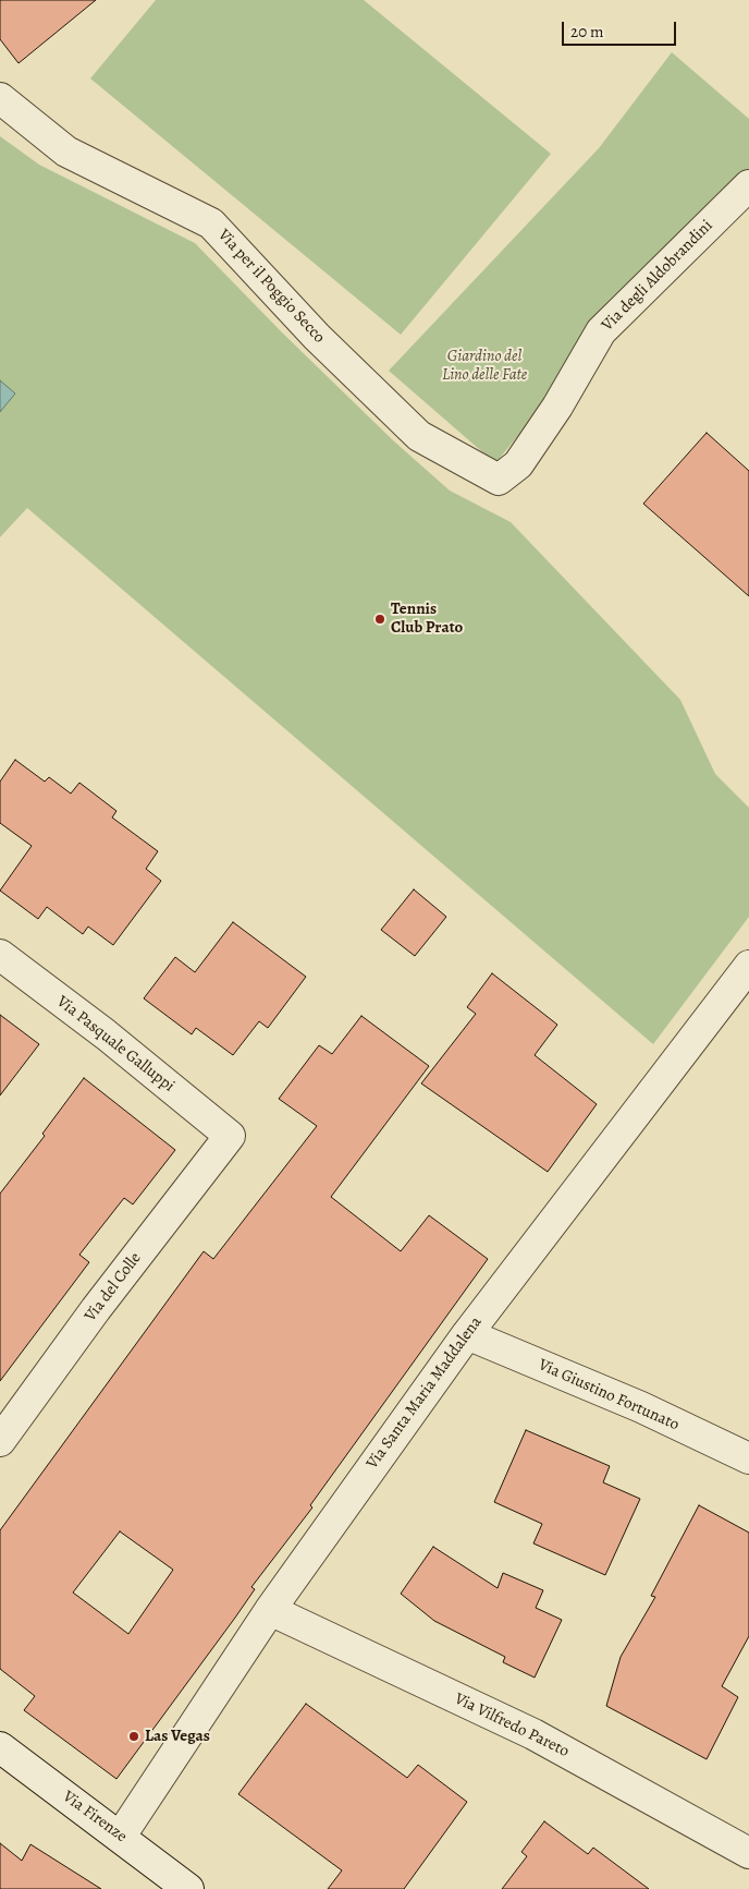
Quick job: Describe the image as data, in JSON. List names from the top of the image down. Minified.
{"streets":{"street":["Via degli Aldobrandini","Via per il Poggio Secco","Via Pasquale Galluppi","Via del Colle","Via Santa Maria Maddalena","Via Giustino Fortunato","Via Vilfredo Pareto","Via Firenze"]},"crossings":[["Via degli Aldobrandini","Via per il Poggio Secco"],["Via Pasquale Galluppi","Via del Colle"],["Via Santa Maria Maddalena","Via Giustino Fortunato"],["Via Santa Maria Maddalena","Via Vilfredo Pareto"],["Via Santa Maria Maddalena","Via Firenze"]],"parks":["Giardino del Lino delle Fate"],"places":["Tennis Club Prato","Las Vegas"],"scale_bar":"20 m"}
